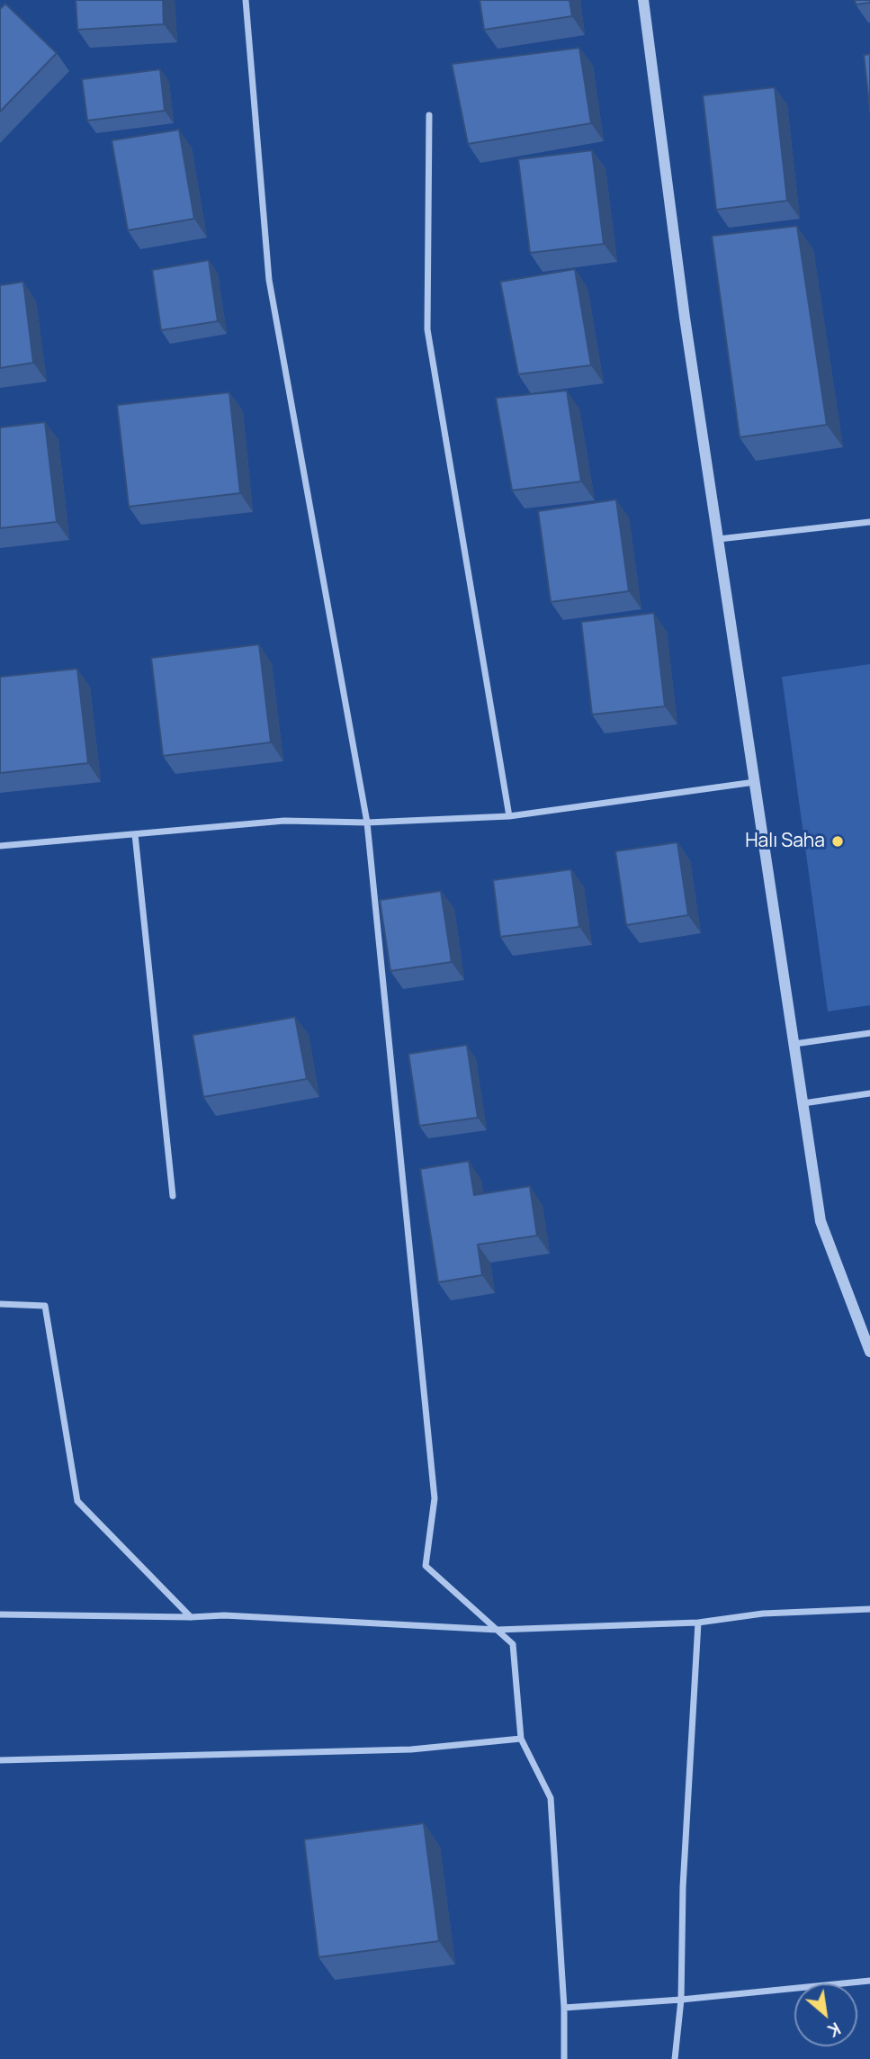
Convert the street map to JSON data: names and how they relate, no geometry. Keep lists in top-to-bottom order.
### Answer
{
  "places": ["Halı Saha"],
  "north": "bottom right"
}
